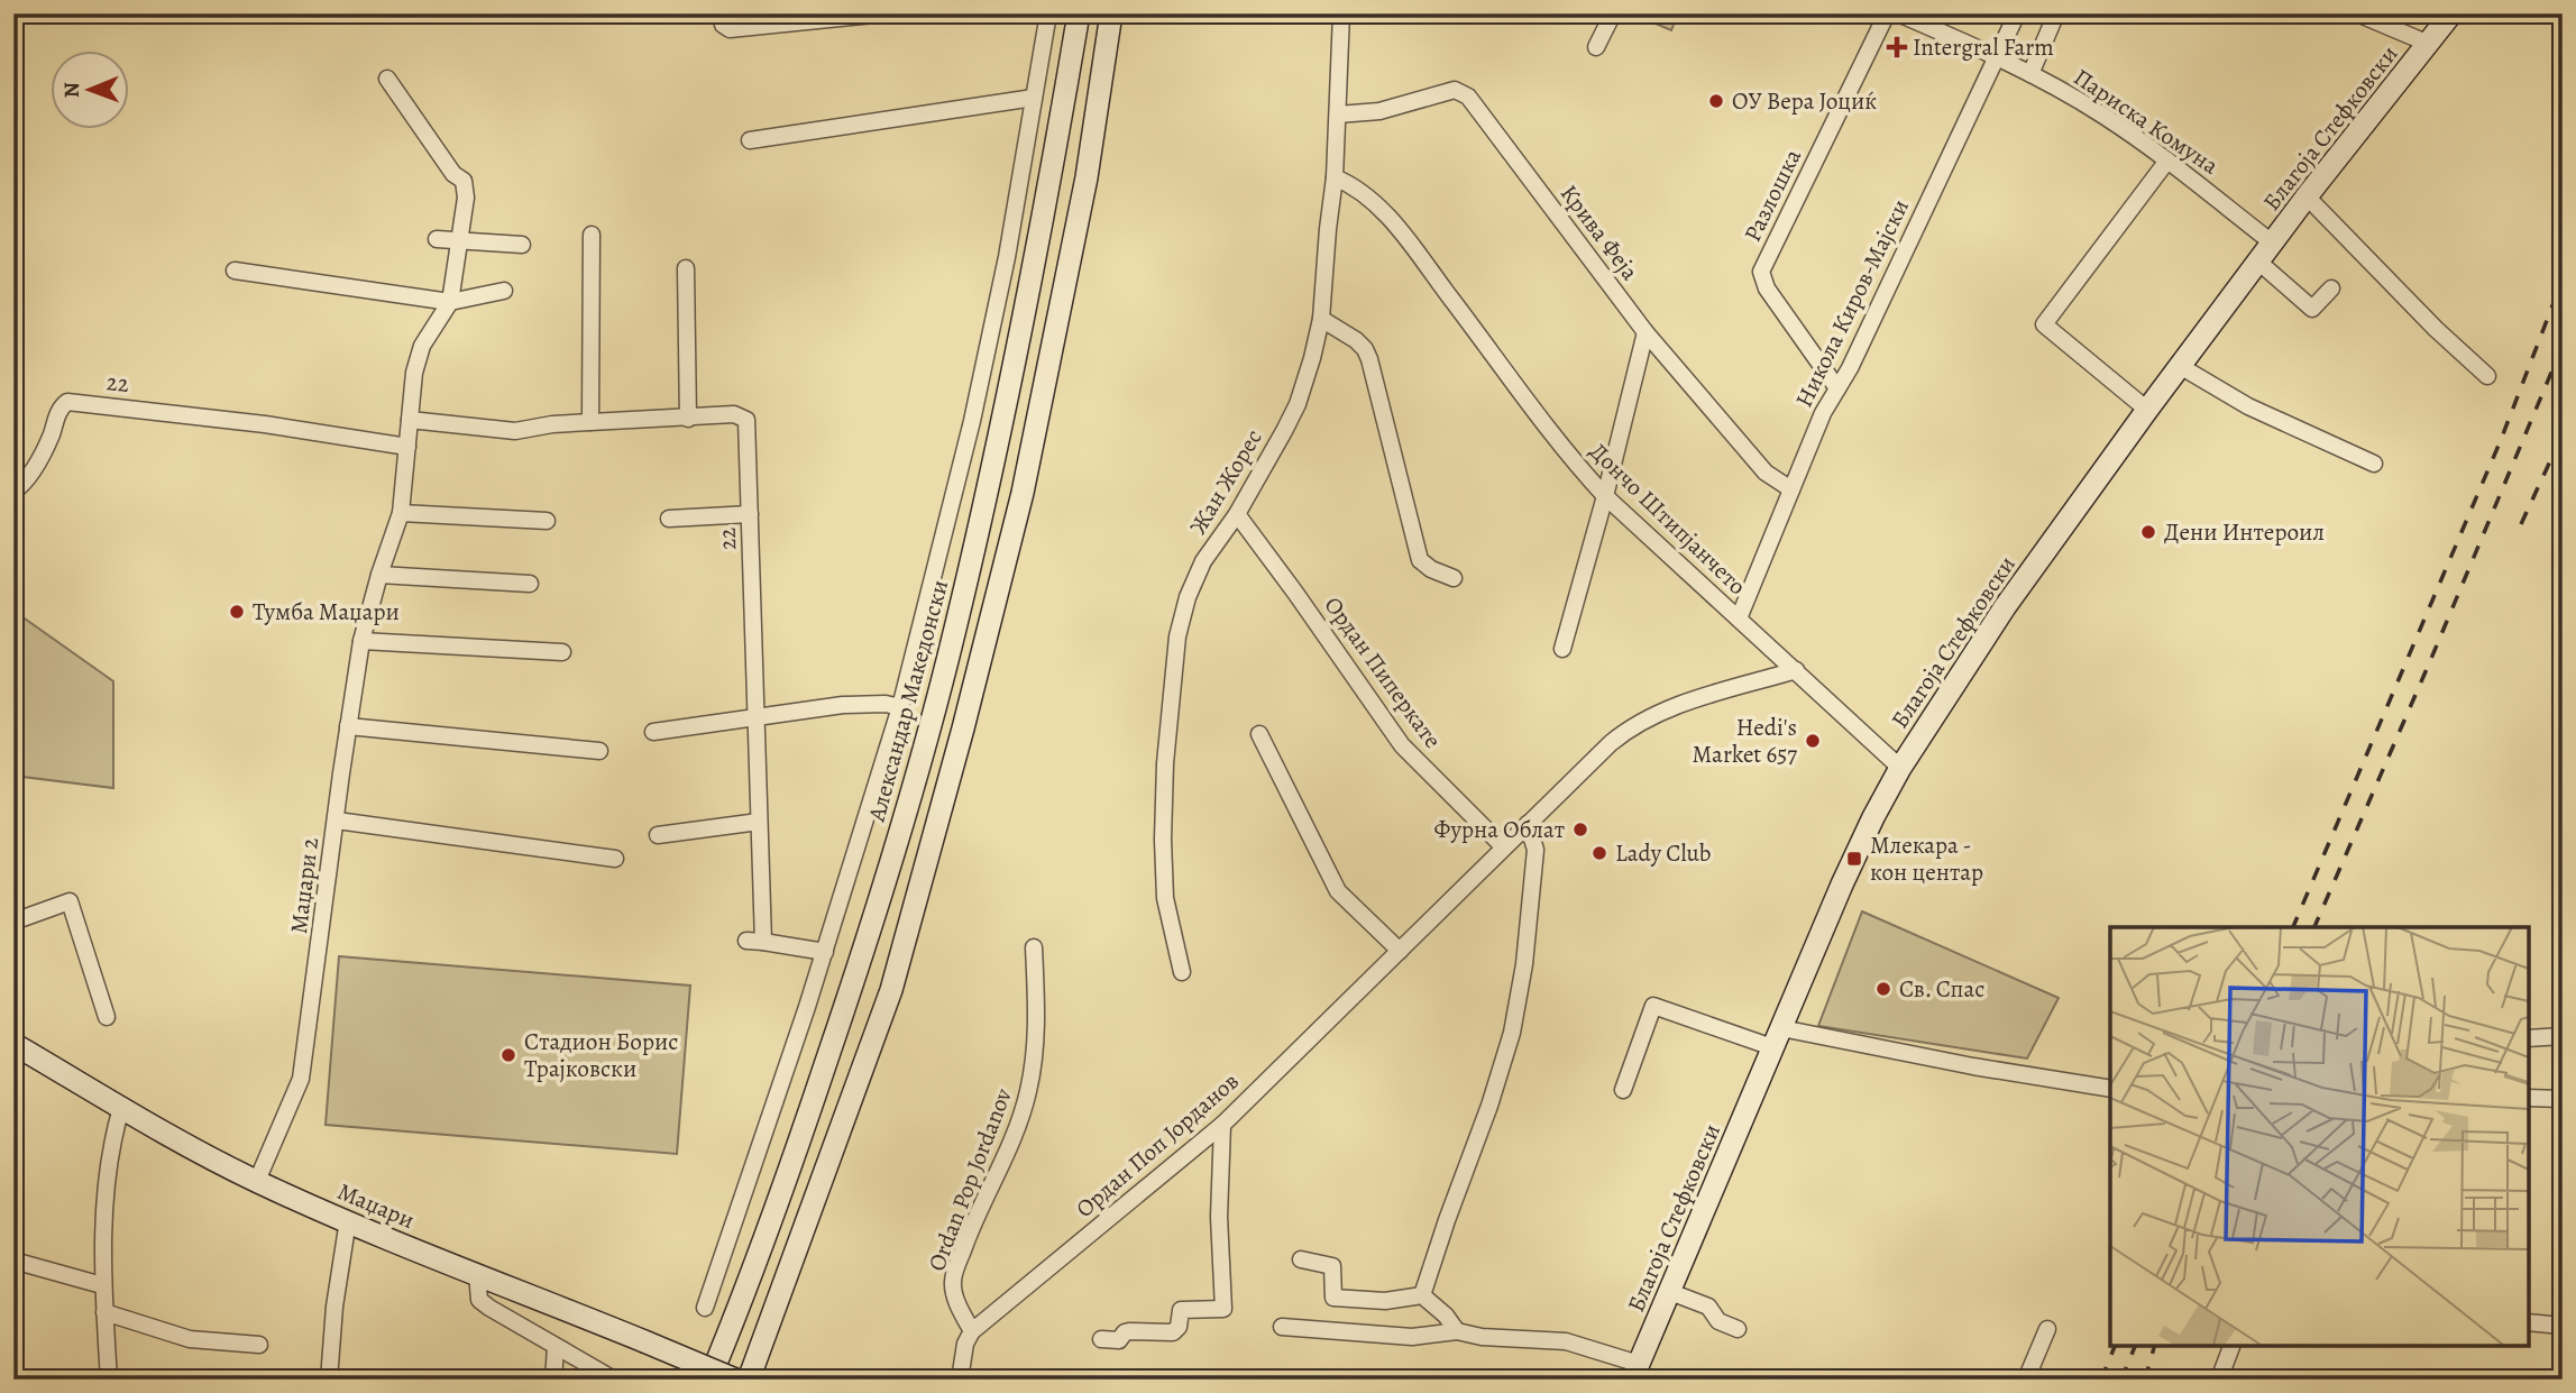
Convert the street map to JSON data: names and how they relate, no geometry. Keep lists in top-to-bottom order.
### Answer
{
  "streets": {
    "street": [
      "Париска Комуна",
      "Благоја Стефковски",
      "Разлошка",
      "Крива Феја",
      "Никола Киров-Мајски",
      "22",
      "Жан Жорес",
      "Дончо Штипјанчето",
      "Ордан Пиперкате",
      "Александар Македонски",
      "Маџари 2",
      "Ордан Поп Јорданов",
      "Ordan Pop Jordanov",
      "Маџари"
    ]
  },
  "crossings": [
    ["Париска Комуна", "Благоја Стефковски"],
    ["Париска Комуна", "Никола Киров-Мајски"],
    ["Благоја Стефковски", "Дончо Штипјанчето"],
    ["Разлошка", "Никола Киров-Мајски"],
    ["Крива Феја", "Никола Киров-Мајски"],
    ["Крива Феја", "Жан Жорес"],
    ["Никола Киров-Мајски", "Дончо Штипјанчето"],
    ["Жан Жорес", "Дончо Штипјанчето"],
    ["Жан Жорес", "Ордан Пиперкате"],
    ["Дончо Штипјанчето", "Ордан Поп Јорданов"],
    ["Ордан Пиперкате", "Ордан Поп Јорданов"],
    ["Маџари 2", "Маџари"],
    ["Ордан Поп Јорданов", "Ordan Pop Jordanov"]
  ],
  "places": {
    "health": ["Intergral Farm"],
    "other": [
      "ОУ Вера Јоциќ",
      "Дени Интероил",
      "Тумба Маџари",
      "Hedi's Market 657",
      "Фурна Облат",
      "Lady Club",
      "Св. Спас",
      "Стадион Борис Трајковски"
    ],
    "transit": ["Млекара - кон центар"]
  },
  "north": "left"
}
